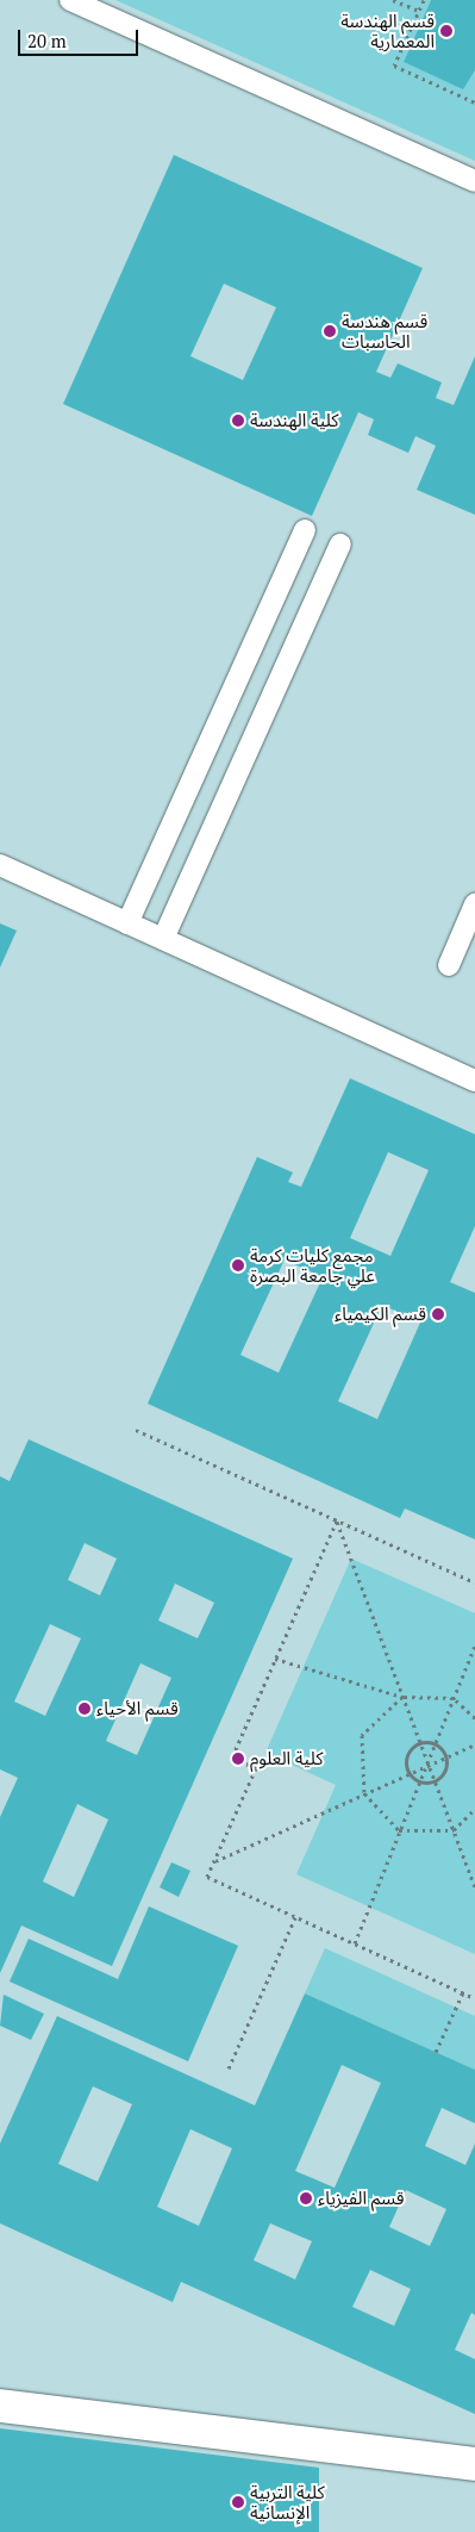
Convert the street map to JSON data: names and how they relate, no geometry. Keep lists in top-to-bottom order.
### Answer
{
  "places": [
    "قسم الهندسة المعمارية",
    "قسم هندسة الحاسبات",
    "كلية الهندسة",
    "مجمع كليات كرمة علي جامعة البصرة",
    "قسم الكيمياء",
    "قسم الأحياء",
    "كلية العلوم",
    "قسم الفيزياء",
    "كلية التربية الإنسانية"
  ],
  "scale_bar": "20 m"
}
